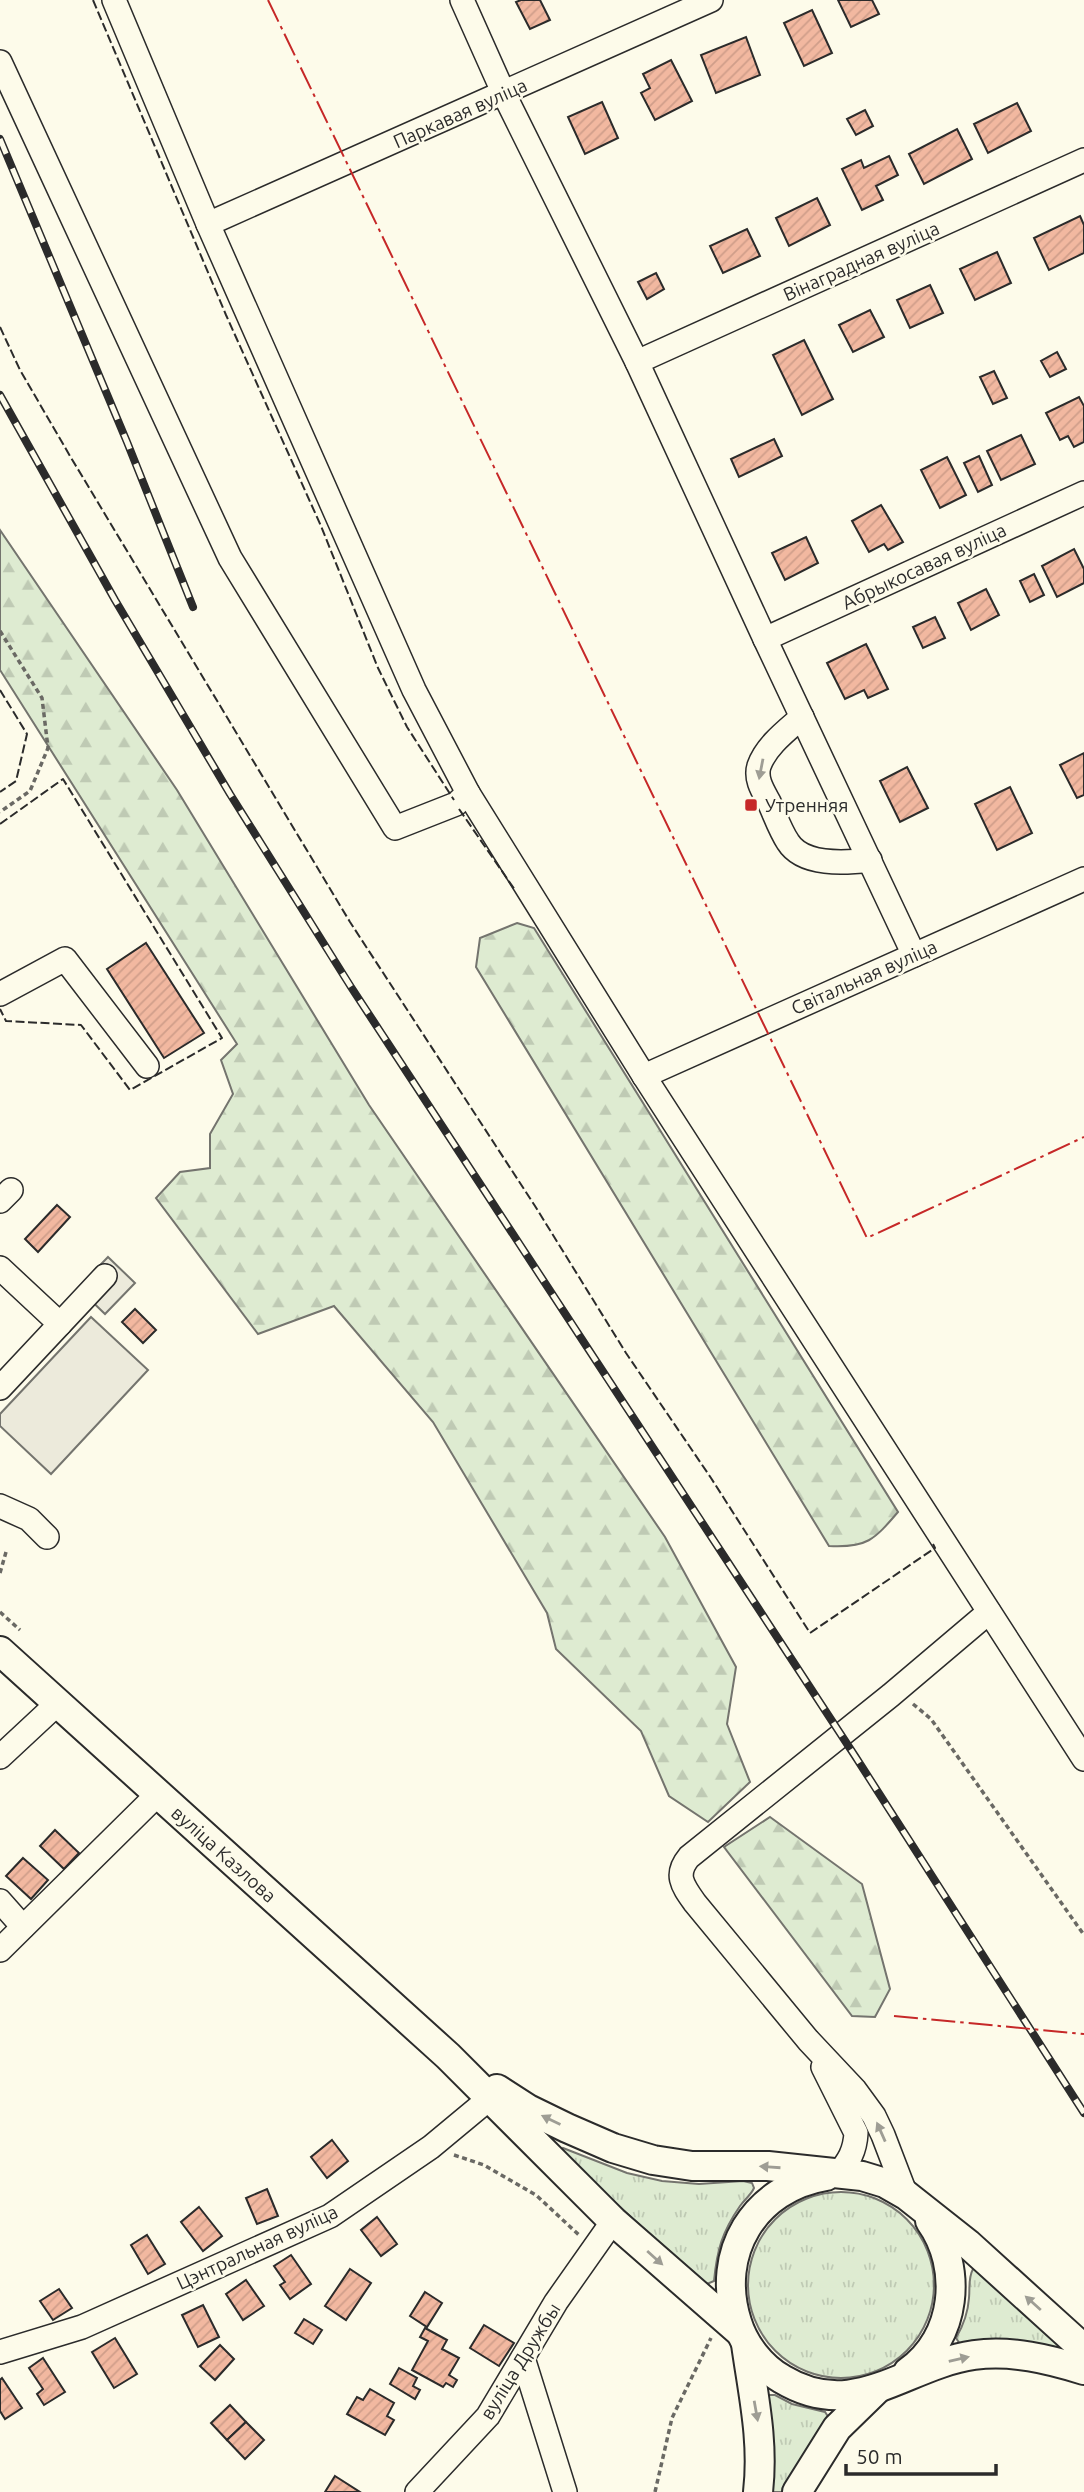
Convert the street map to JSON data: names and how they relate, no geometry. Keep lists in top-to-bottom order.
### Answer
{
  "streets": {
    "main road": ["вуліца Казлова"],
    "street": [
      "Паркавая вуліца",
      "Вінаградная вуліца",
      "Абрыкосавая вуліца",
      "Світальная вуліца",
      "Цэнтральная вуліца",
      "вуліца Дружбы"
    ]
  },
  "places": {
    "transit": ["Утренняя"]
  },
  "scale_bar": "50 m"
}
